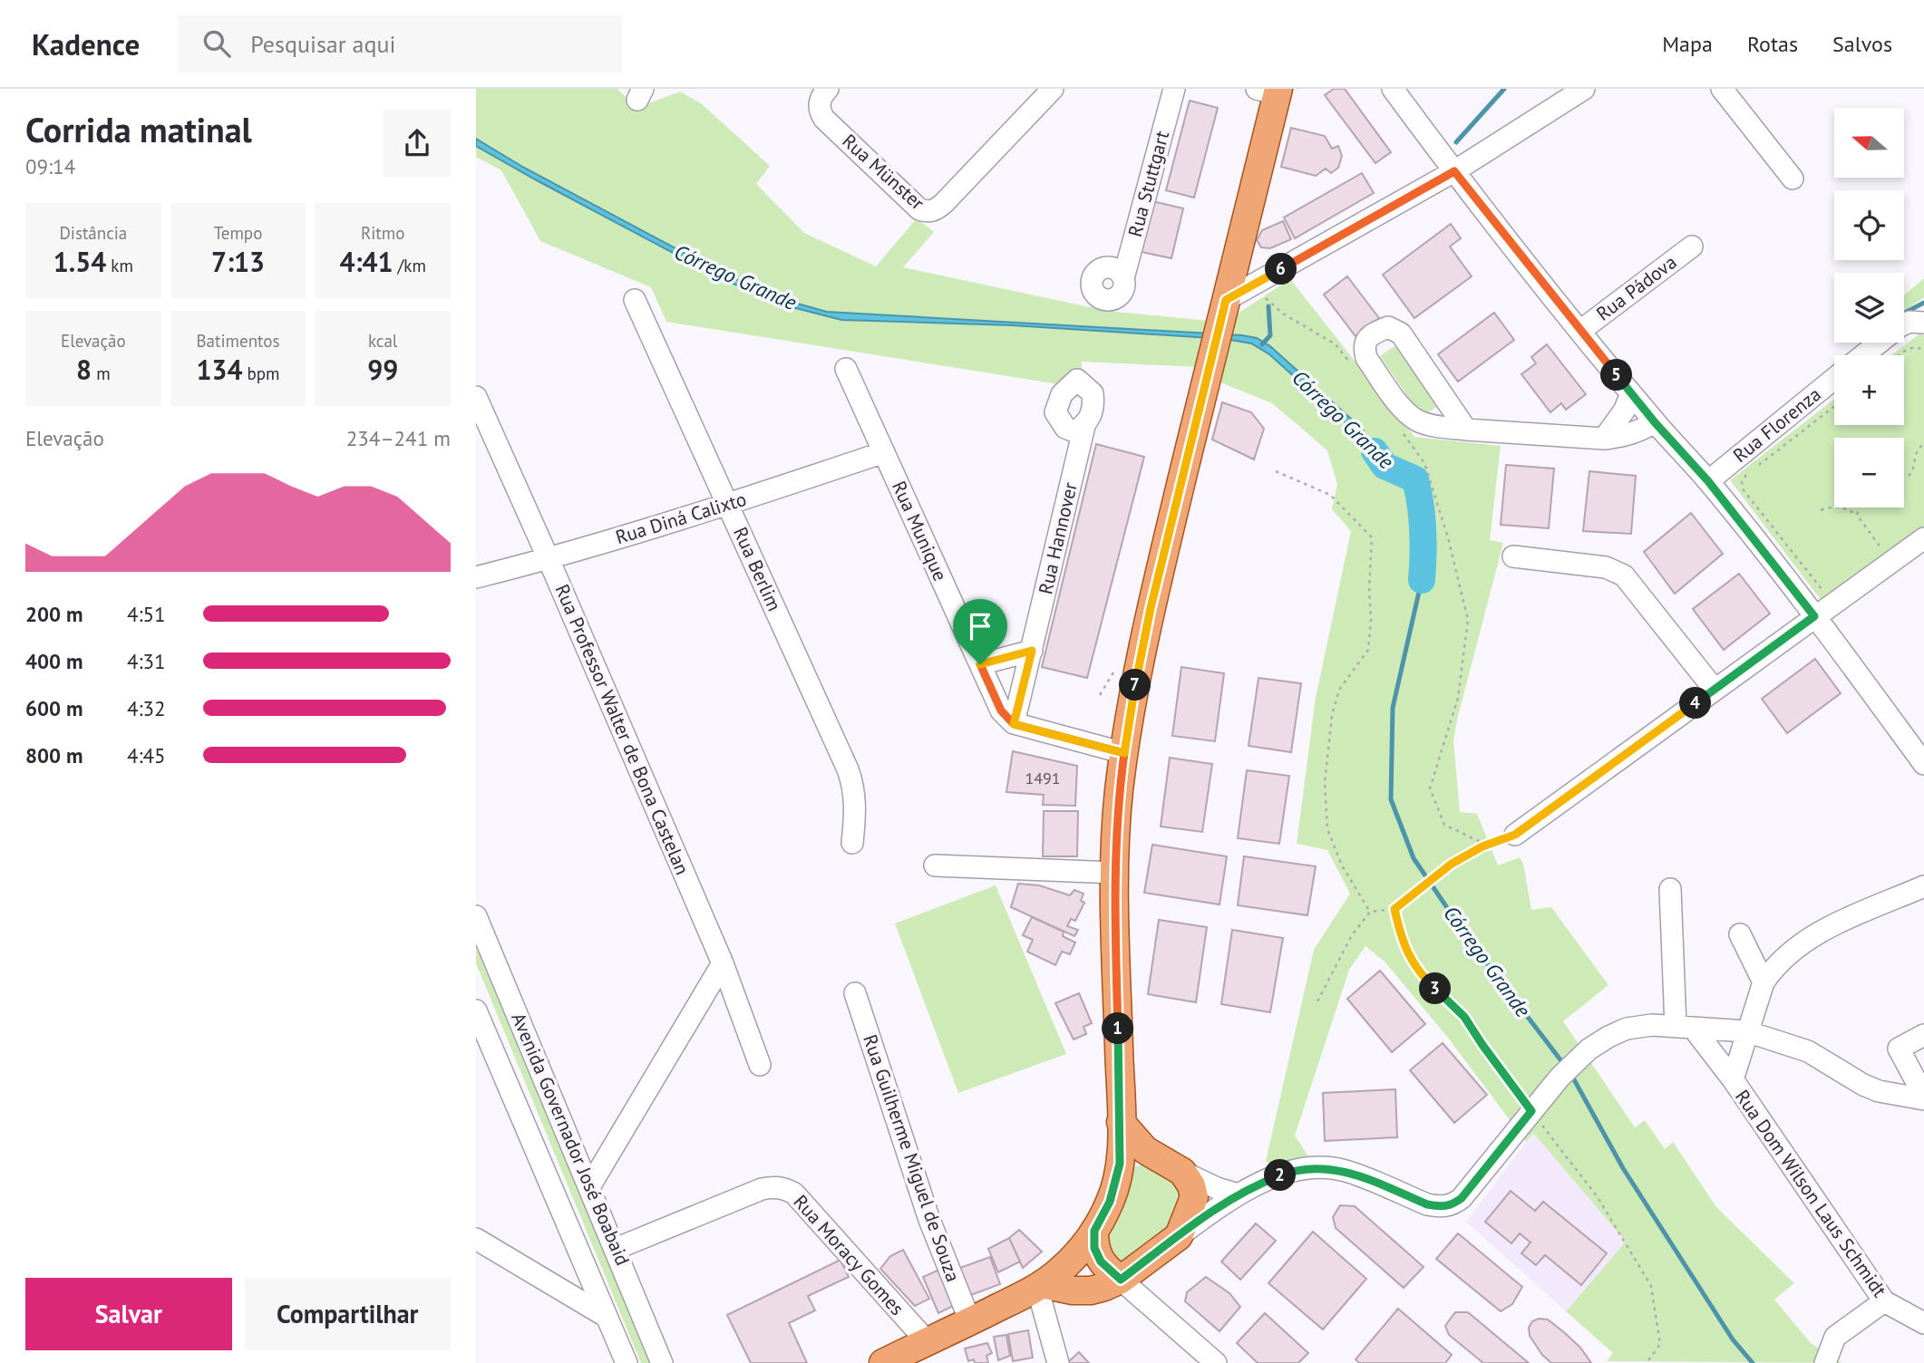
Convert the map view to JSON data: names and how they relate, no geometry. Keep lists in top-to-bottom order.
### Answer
{
  "streets": {
    "street": [
      "Rua Münster",
      "Rua Stuttgart",
      "Rua Pádova",
      "Rua Florenza",
      "Rua Diná Calixto",
      "Rua Munique",
      "Rua Hannover",
      "Rua Berlim",
      "Rua Professor Walter de Bona Castelan",
      "Avenida Governador José Boabaid",
      "Rua Guilherme Miguel de Souza",
      "Rua Dom Wilson Laus Schmidt",
      "Rua Moracy Gomes"
    ]
  },
  "crossings": [
    ["Rua Diná Calixto", "Rua Munique"],
    ["Rua Diná Calixto", "Rua Berlim"],
    ["Rua Diná Calixto", "Rua Professor Walter de Bona Castelan"],
    ["Rua Munique", "Rua Hannover"],
    ["Avenida Governador José Boabaid", "Rua Moracy Gomes"]
  ],
  "water": ["Córrego Grande"],
  "house_numbers": ["1491"],
  "north": "left",
  "page": {
    "header": "Kadence",
    "search": "Pesquisar aqui",
    "nav": ["Mapa", "Rotas", "Salvos"],
    "heading": ["Corrida matinal", "09:14"],
    "map_buttons": ["+", "−"],
    "stats": [
      ["Distância", "1.54 km"],
      ["Tempo", "7:13"],
      ["Ritmo", "4:41 /km"],
      ["Elevação", "8 m"],
      ["Batimentos", "134 bpm"],
      ["kcal", "99"]
    ],
    "pins": [
      "6",
      "5",
      "7",
      "4",
      "3",
      "1",
      "2"
    ],
    "chart": ["Elevação", "234–241 m"],
    "list": [
      {
        "name": "200 m",
        "note": "4:51"
      },
      {
        "name": "400 m",
        "note": "4:31"
      },
      {
        "name": "600 m",
        "note": "4:32"
      },
      {
        "name": "800 m",
        "note": "4:45"
      }
    ],
    "buttons": ["Salvar", "Compartilhar"]
  }
}
